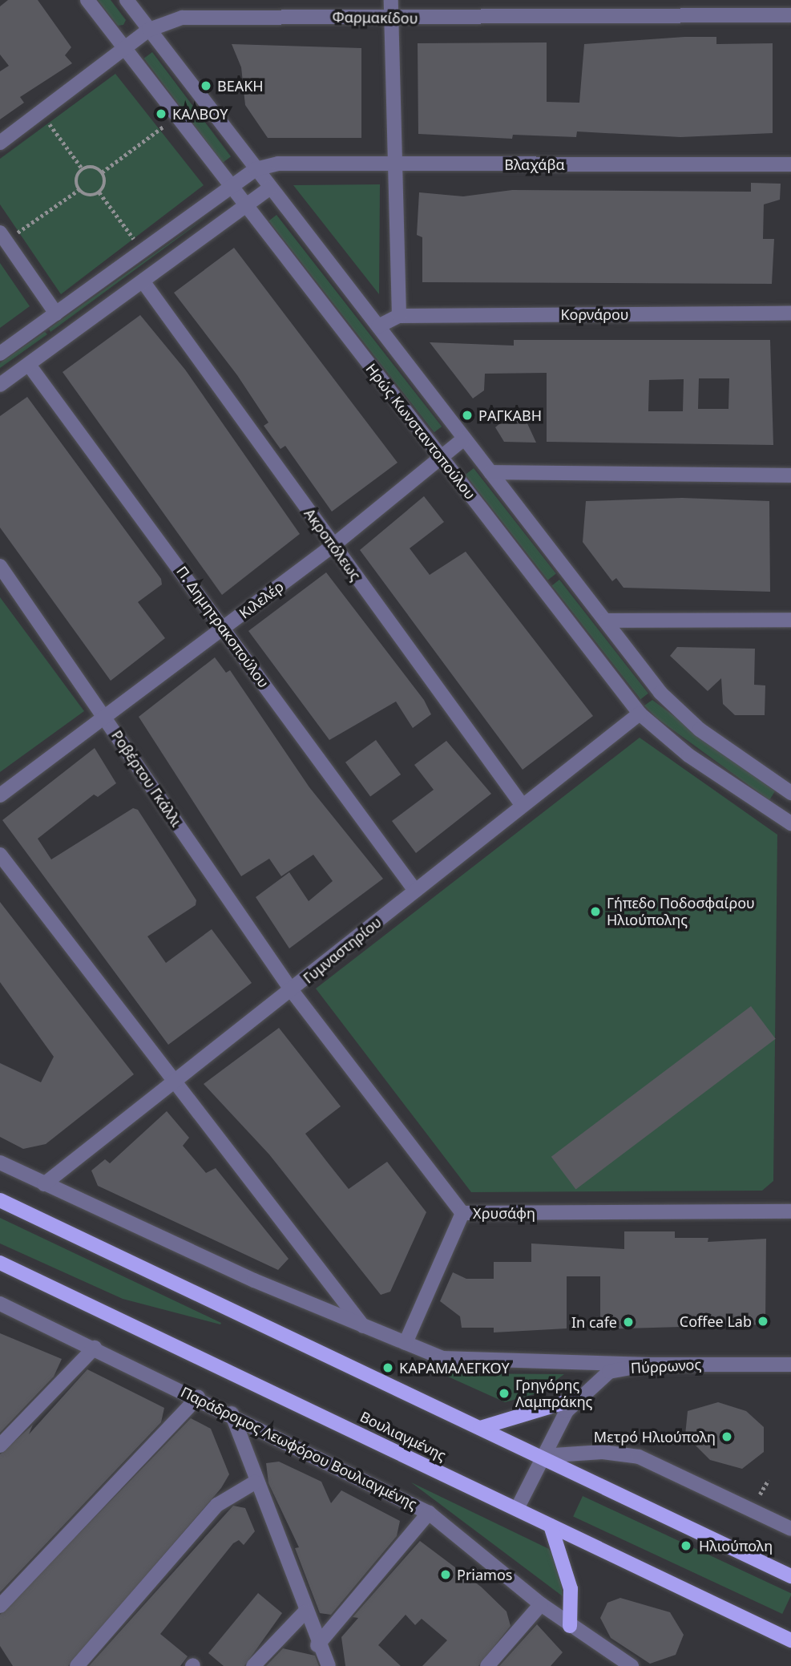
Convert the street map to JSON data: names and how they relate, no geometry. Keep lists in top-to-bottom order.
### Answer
{
  "streets": {
    "main road": ["Βουλιαγμένης"],
    "street": [
      "Φαρμακίδου",
      "Βλαχάβα",
      "Κορνάρου",
      "Ηρώς Κωνσταντοπούλου",
      "Ακροπόλεως",
      "Κιλελέρ",
      "Π. Δημητρακοπούλου",
      "Ροβέρτου Γκάλλι",
      "Γυμναστηρίου",
      "Χρυσάφη",
      "Πύρρωνος",
      "Παράδρομος Λεωφόρου Βουλιαγμένης"
    ]
  },
  "crossings": [
    ["Φαρμακίδου", "Ηρώς Κωνσταντοπούλου"],
    ["Βλαχάβα", "Ηρώς Κωνσταντοπούλου"],
    ["Ηρώς Κωνσταντοπούλου", "Κιλελέρ"],
    ["Ηρώς Κωνσταντοπούλου", "Γυμναστηρίου"],
    ["Ακροπόλεως", "Κιλελέρ"],
    ["Ακροπόλεως", "Γυμναστηρίου"],
    ["Κιλελέρ", "Π. Δημητρακοπούλου"],
    ["Κιλελέρ", "Ροβέρτου Γκάλλι"],
    ["Π. Δημητρακοπούλου", "Γυμναστηρίου"],
    ["Ροβέρτου Γκάλλι", "Γυμναστηρίου"],
    ["Ροβέρτου Γκάλλι", "Χρυσάφη"],
    ["Γυμναστηρίου", "Χρυσάφη"],
    ["Πύρρωνος", "Βουλιαγμένης"]
  ],
  "places": [
    "ΒΕΑΚΗ",
    "ΚΑΛΒΟΥ",
    "ΡΑΓΚΑΒΗ",
    "Γήπεδο Ποδοσφαίρου Ηλιούπολης",
    "Coffee Lab",
    "In cafe",
    "ΚΑΡΑΜΑΛΕΓΚΟΥ",
    "Γρηγόρης Λαμπράκης",
    "Μετρό Ηλιούπολη",
    "Ηλιούπολη",
    "Priamos"
  ]
}
